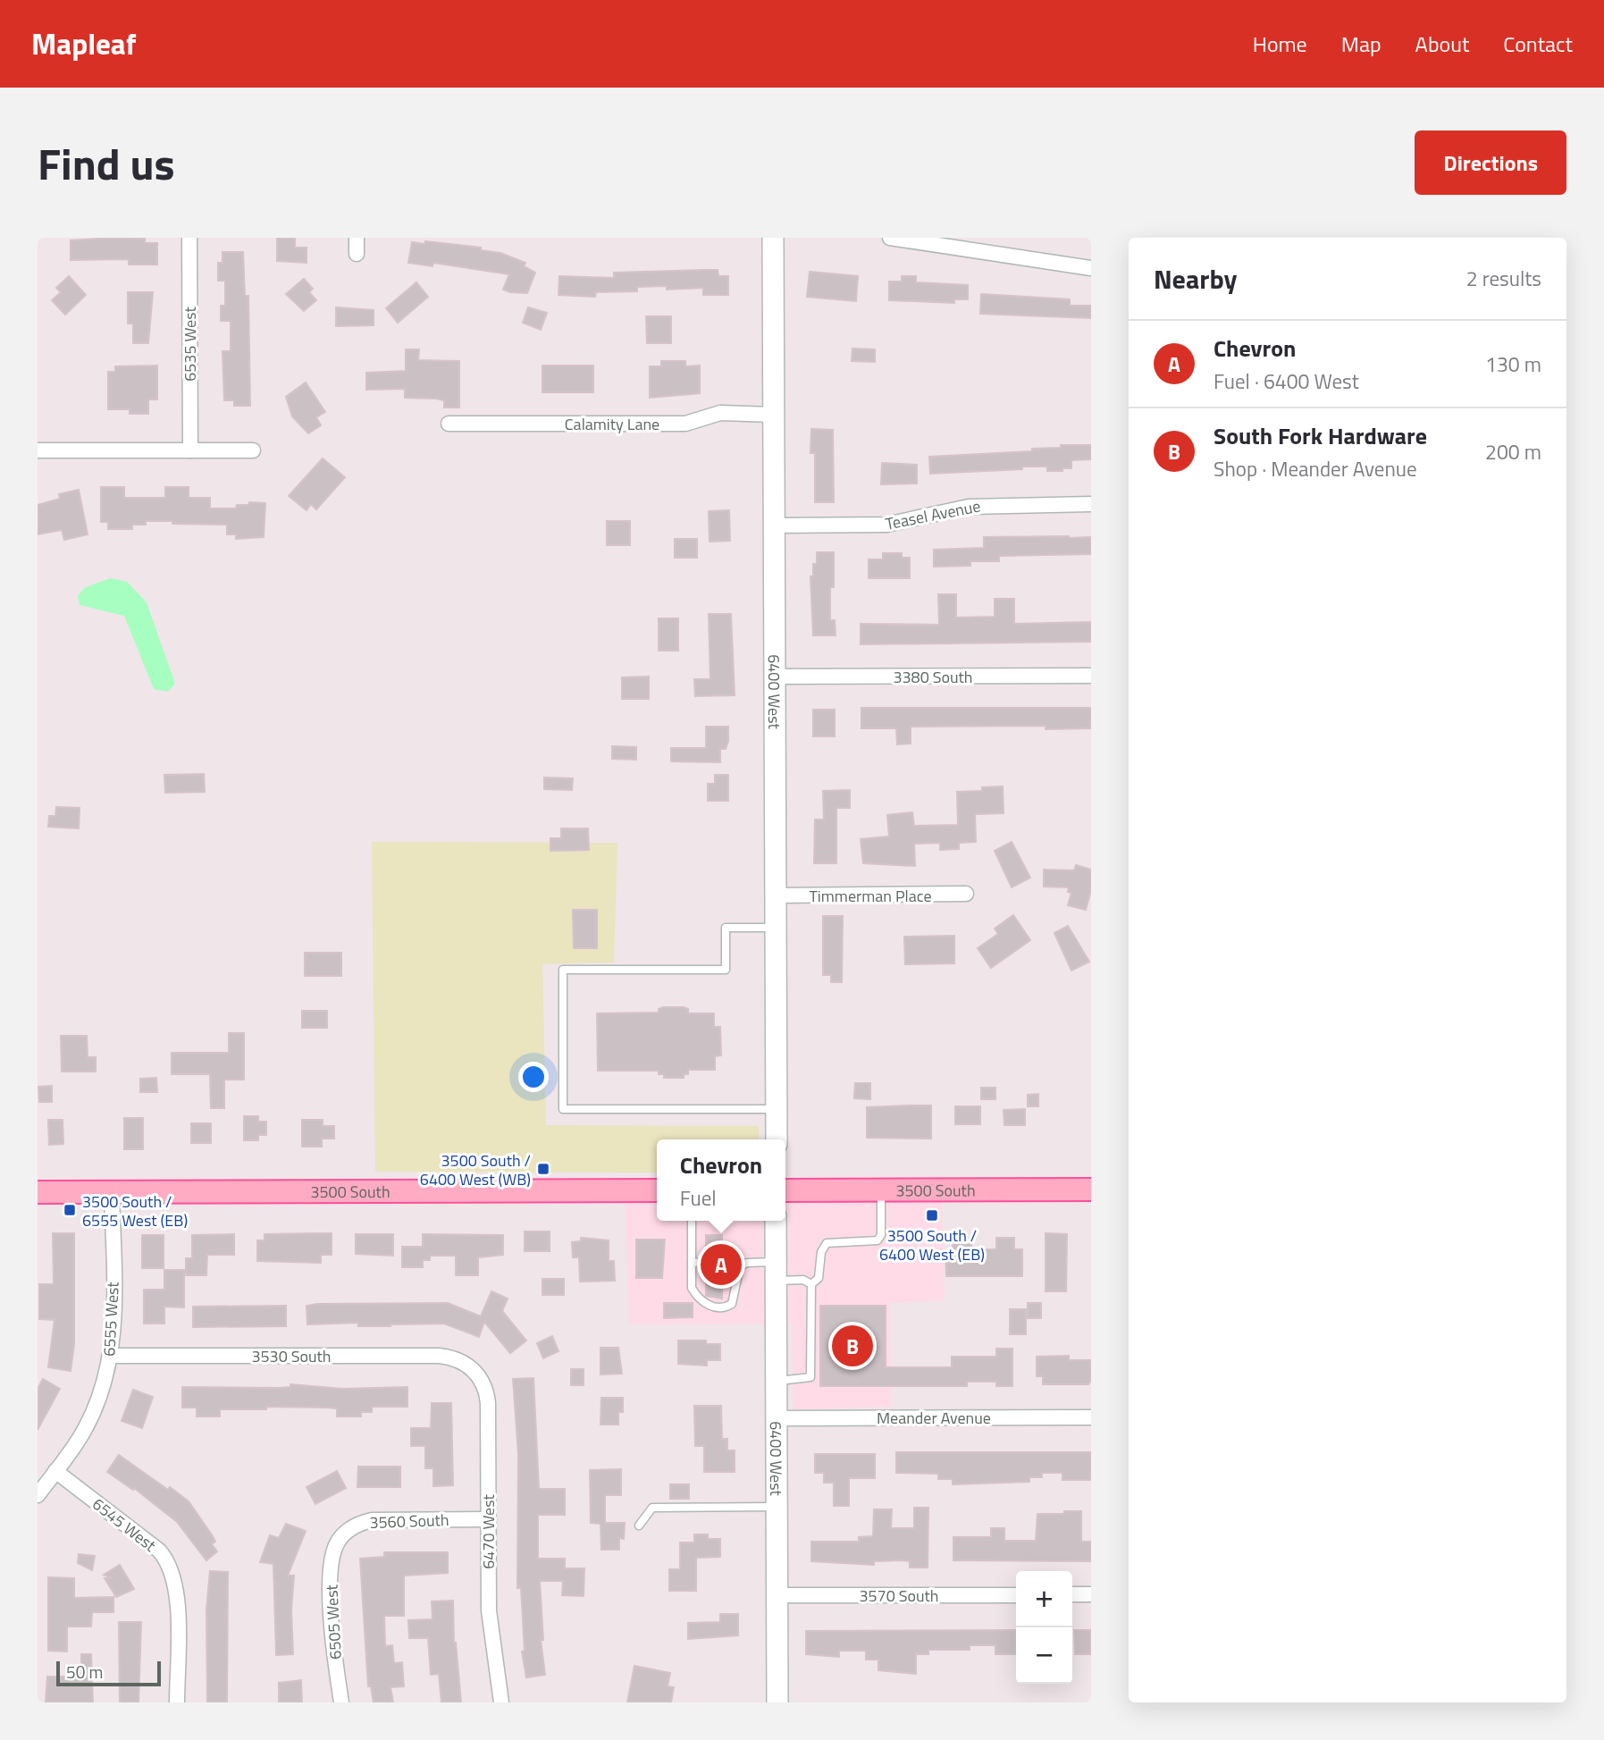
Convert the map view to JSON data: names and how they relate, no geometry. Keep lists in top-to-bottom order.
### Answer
{
  "streets": {
    "main road": ["3500 South"],
    "street": [
      "6535 West",
      "Calamity Lane",
      "Teasel Avenue",
      "3380 South",
      "6400 West",
      "Timmerman Place",
      "6555 West",
      "3530 South",
      "Meander Avenue",
      "3560 South",
      "6545 West",
      "6470 West",
      "3570 South",
      "6505 West"
    ]
  },
  "crossings": [
    ["Calamity Lane", "6400 West"],
    ["Teasel Avenue", "6400 West"],
    ["3380 South", "6400 West"],
    ["6400 West", "Timmerman Place"],
    ["6400 West", "Meander Avenue"],
    ["6400 West", "3570 South"],
    ["3500 South", "6555 West"],
    ["6555 West", "3530 South"],
    ["6555 West", "6545 West"],
    ["3530 South", "6470 West"],
    ["3560 South", "6470 West"],
    ["3560 South", "6505 West"]
  ],
  "places": {
    "transit": ["3500 South / 6400 West (WB)", "3500 South / 6555 West (EB)", "3500 South / 6400 West (EB)"]
  },
  "scale_bar": "50 m",
  "page": {
    "header": "Mapleaf",
    "nav": [
      "Home",
      "Map",
      "About",
      "Contact"
    ],
    "title": "Find us",
    "buttons": "Directions",
    "heading": ["Nearby", "2 results"],
    "list": [
      {
        "mark": "A",
        "name": "Chevron",
        "note": "Fuel · 6400 West",
        "value": "130 m"
      },
      {
        "mark": "B",
        "name": "South Fork Hardware",
        "note": "Shop · Meander Avenue",
        "value": "200 m"
      }
    ],
    "popup": ["Chevron", "Fuel"],
    "pins": ["A", "B"],
    "map_buttons": ["+", "−"],
    "scale": "50 m"
  }
}
